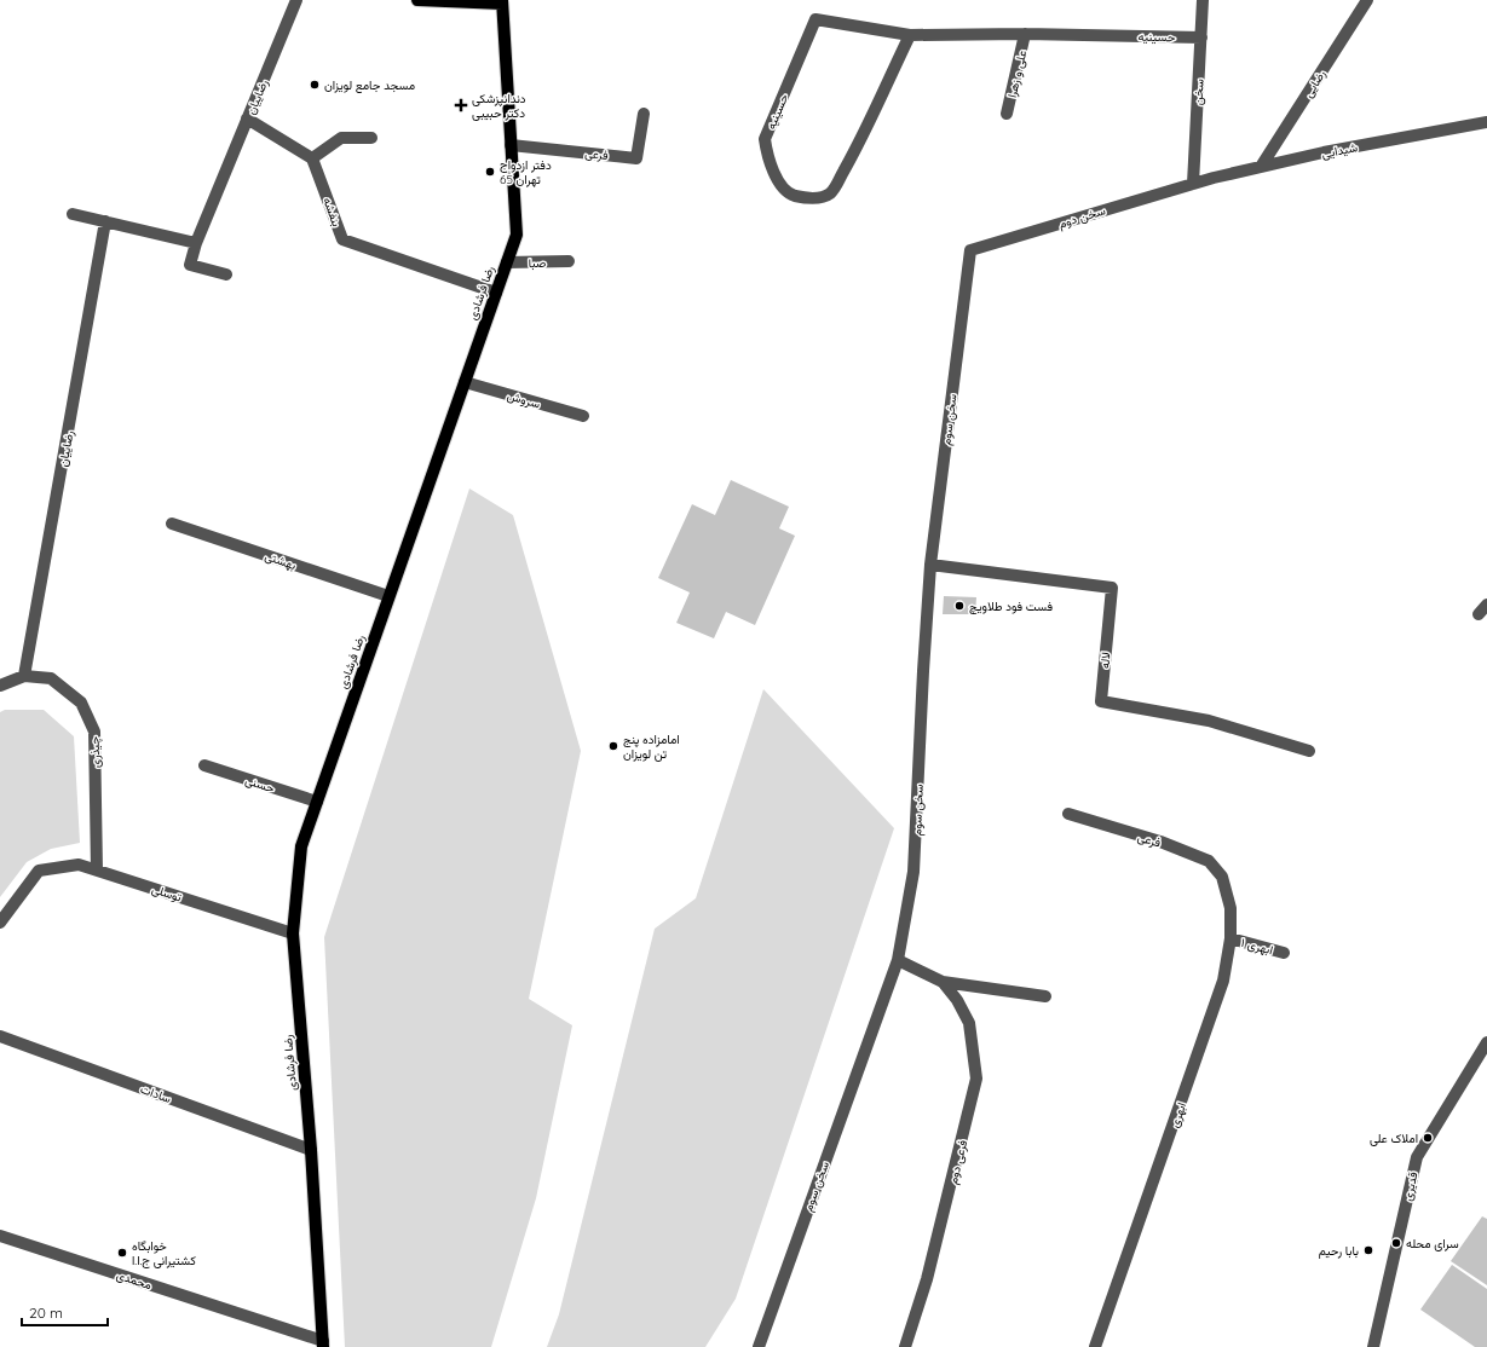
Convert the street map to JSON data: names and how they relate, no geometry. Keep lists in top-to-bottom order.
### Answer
{
  "streets": {
    "main road": ["رضا فرشادی"],
    "street": [
      "حسینیه",
      "علی و زهرا",
      "رضایی",
      "سخن",
      "رضاییان",
      "شیدایی",
      "فرعی",
      "بنفشه",
      "سخن دوم",
      "صبا",
      "سروش",
      "سخن سوم",
      "بهشتی",
      "لاله",
      "چیذری",
      "حسنی",
      "توسلی",
      "ابهری ۱",
      "سادات",
      "ابهری",
      "فرعی دوم",
      "قدیری",
      "محمدی"
    ]
  },
  "crossings": [
    ["حسینیه", "علی و زهرا"],
    ["حسینیه", "سخن"],
    ["رضایی", "شیدایی"],
    ["سخن", "شیدایی"],
    ["سخن", "سخن دوم"],
    ["رضاییان", "چیذری"],
    ["شیدایی", "سخن دوم"],
    ["فرعی", "رضا فرشادی"],
    ["فرعی", "ابهری"],
    ["بنفشه", "رضا فرشادی"],
    ["سخن دوم", "سخن سوم"],
    ["صبا", "رضا فرشادی"],
    ["رضا فرشادی", "سروش"],
    ["رضا فرشادی", "بهشتی"],
    ["رضا فرشادی", "حسنی"],
    ["رضا فرشادی", "توسلی"],
    ["رضا فرشادی", "سادات"],
    ["رضا فرشادی", "محمدی"],
    ["سخن سوم", "لاله"],
    ["سخن سوم", "فرعی دوم"],
    ["چیذری", "توسلی"],
    ["ابهری ۱", "ابهری"]
  ],
  "places": {
    "other": [
      "مسجد جامع لویزان",
      "دفتر ازدواج 65 تهران",
      "فست فود طلاویچ",
      "امامزاده پنج تن لویزان",
      "املاک علی",
      "سرای محله",
      "بابا رحیم",
      "خوابگاه کشتیرانی ج.ا.ا"
    ],
    "health": ["دندانپزشکی دکتر حبیبی"]
  },
  "scale_bar": "20 m"
}
